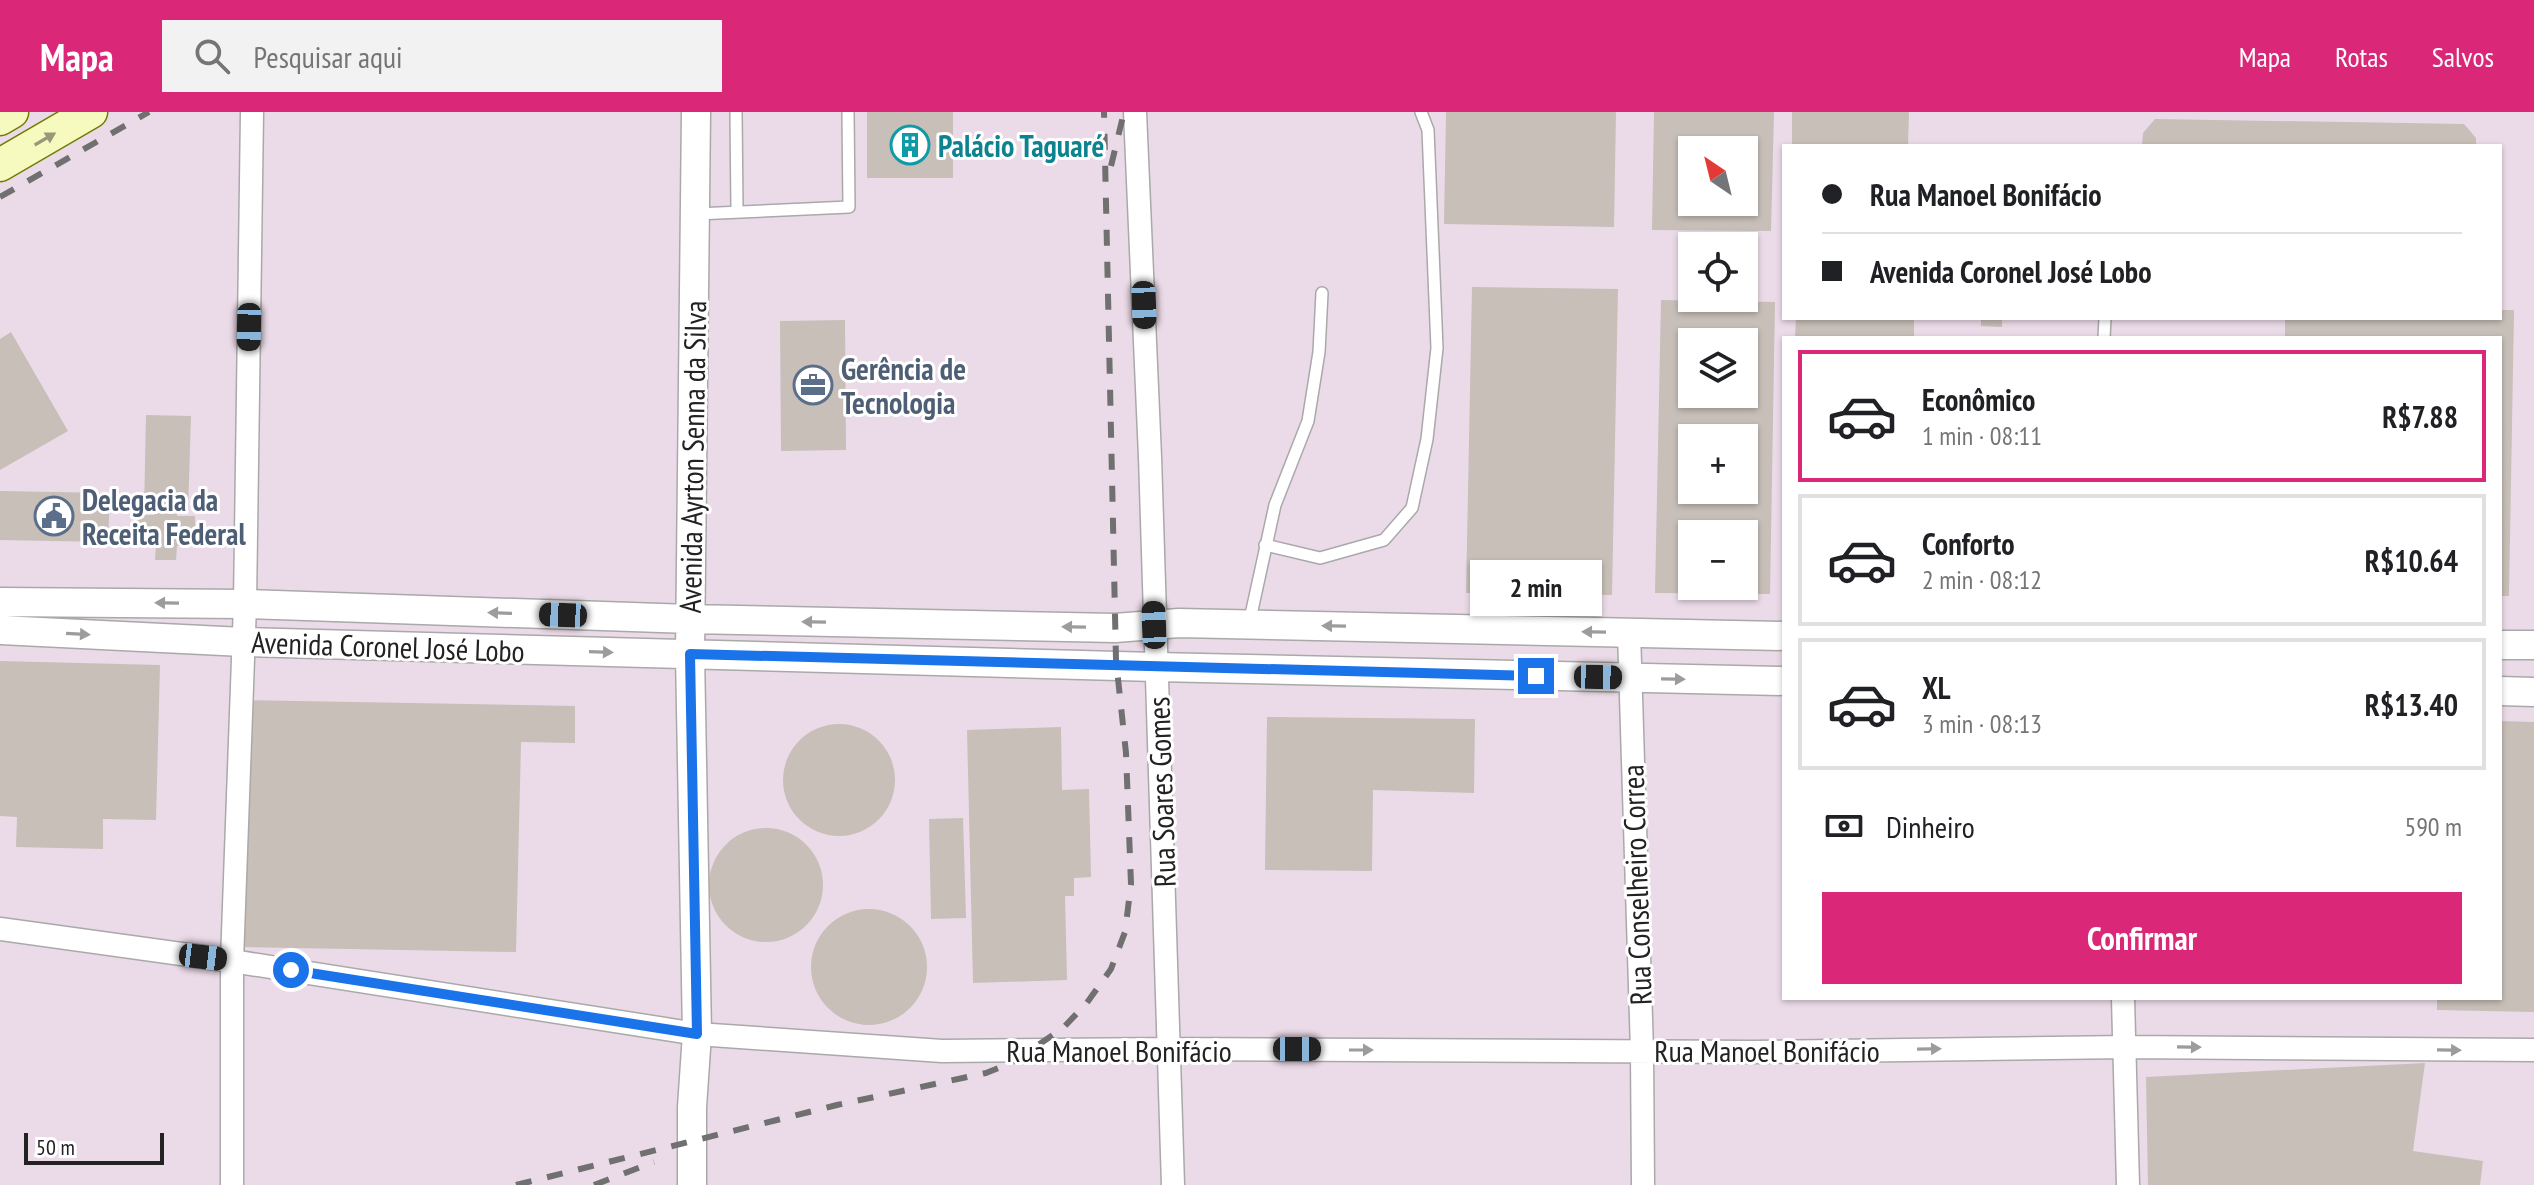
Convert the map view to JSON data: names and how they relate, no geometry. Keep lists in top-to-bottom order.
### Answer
{
  "streets": {
    "street": [
      "Avenida Ayrton Senna da Silva",
      "Avenida Coronel José Lobo",
      "Rua Soares Gomes",
      "Rua Conselheiro Correa",
      "Rua Manoel Bonifácio"
    ]
  },
  "crossings": [
    ["Avenida Ayrton Senna da Silva", "Avenida Coronel José Lobo"],
    ["Avenida Ayrton Senna da Silva", "Rua Manoel Bonifácio"],
    ["Avenida Coronel José Lobo", "Rua Soares Gomes"],
    ["Avenida Coronel José Lobo", "Rua Conselheiro Correa"],
    ["Rua Soares Gomes", "Rua Manoel Bonifácio"],
    ["Rua Conselheiro Correa", "Rua Manoel Bonifácio"]
  ],
  "one_way": ["Rua Manoel Bonifácio"],
  "places": {
    "building": ["Palácio Taguaré"],
    "office": ["Gerência de Tecnologia"],
    "public building": ["Delegacia da Receita Federal"]
  },
  "scale_bar": "50 m",
  "north": "top left",
  "page": {
    "header": "Mapa",
    "search": "Pesquisar aqui",
    "nav": ["Mapa", "Rotas", "Salvos"],
    "map_buttons": ["+", "−"],
    "banner": ["Rua Manoel Bonifácio", "Avenida Coronel José Lobo"],
    "list": [
      {
        "name": "Econômico",
        "note": "1 min · 08:11",
        "value": "R$7.88"
      },
      {
        "name": "Conforto",
        "note": "2 min · 08:12",
        "value": "R$10.64"
      },
      {
        "name": "XL",
        "note": "3 min · 08:13",
        "value": "R$13.40"
      }
    ],
    "bubble": "2 min",
    "pay": ["Dinheiro", "590 m"],
    "buttons": "Confirmar",
    "scale": "50 m"
  }
}
